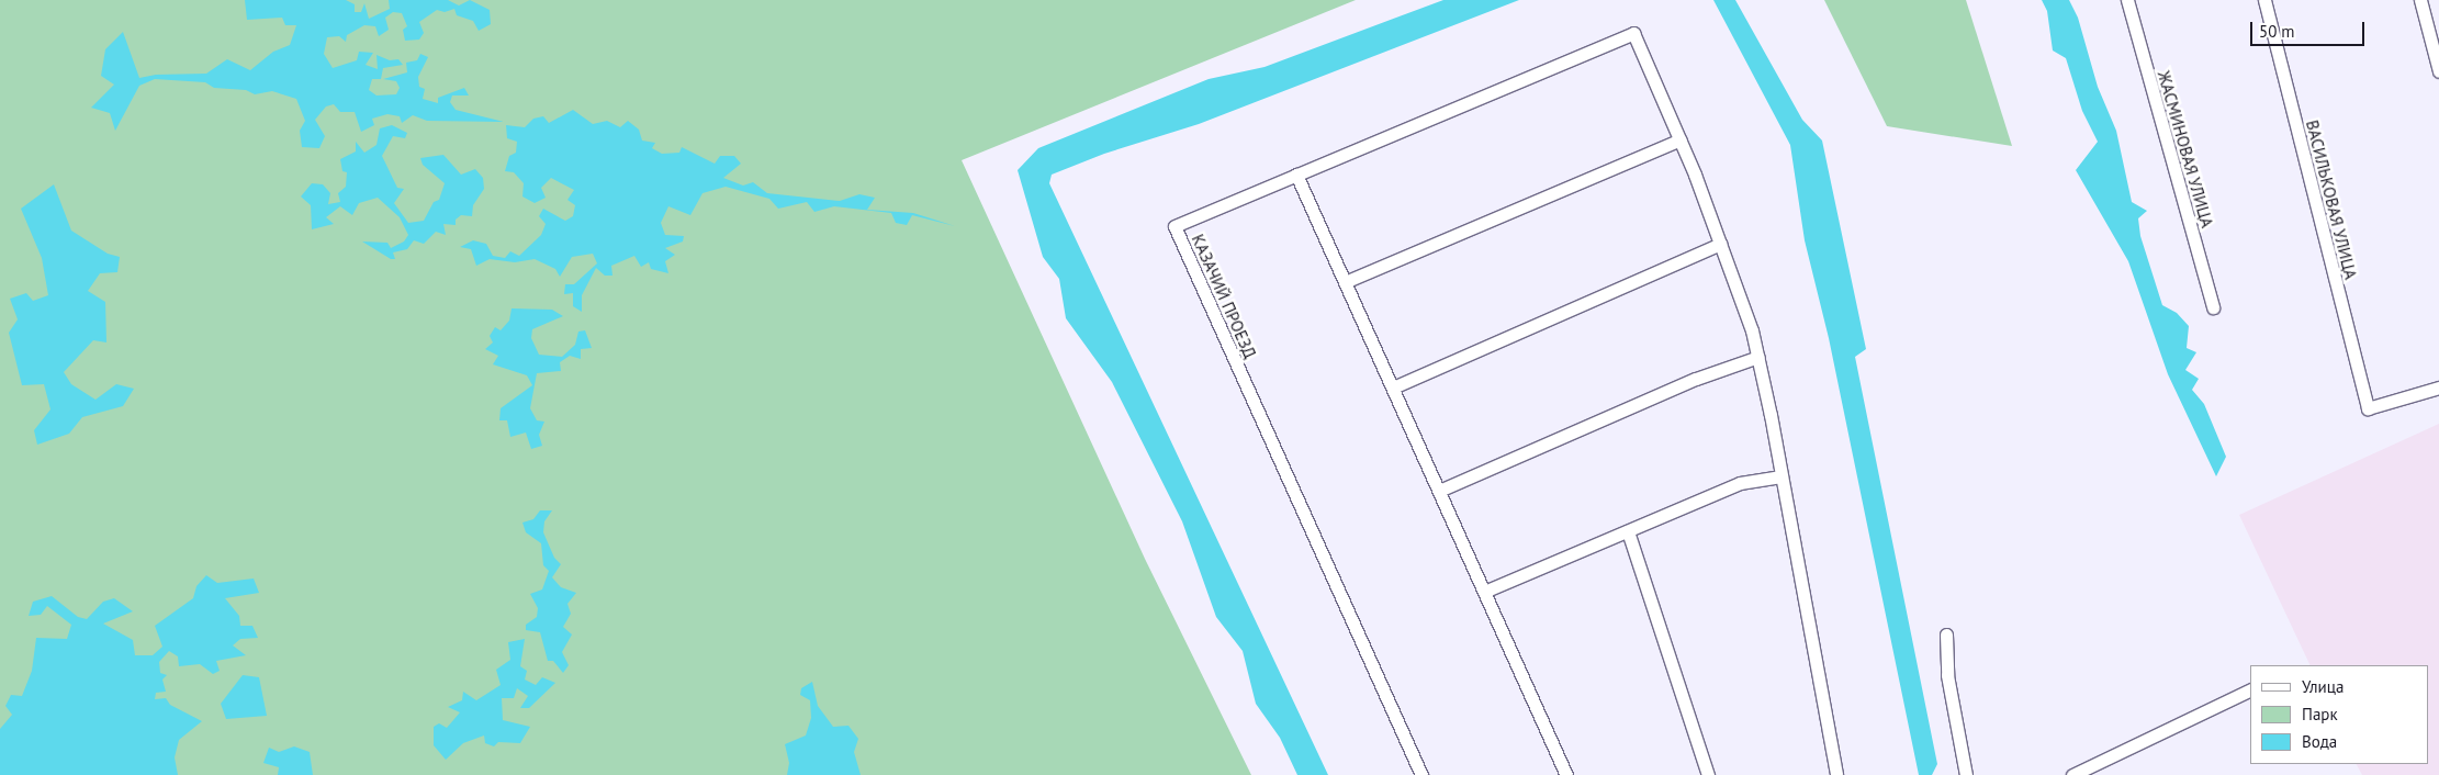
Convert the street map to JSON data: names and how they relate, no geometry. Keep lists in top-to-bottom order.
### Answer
{
  "streets": {
    "street": ["ЖАСМИНОВАЯ УЛИЦА", "ВАСИЛЬКОВАЯ УЛИЦА", "КАЗАЧИЙ ПРОЕЗД"]
  },
  "legend": ["Улица", "Парк", "Вода"],
  "scale_bar": "50 m"
}
